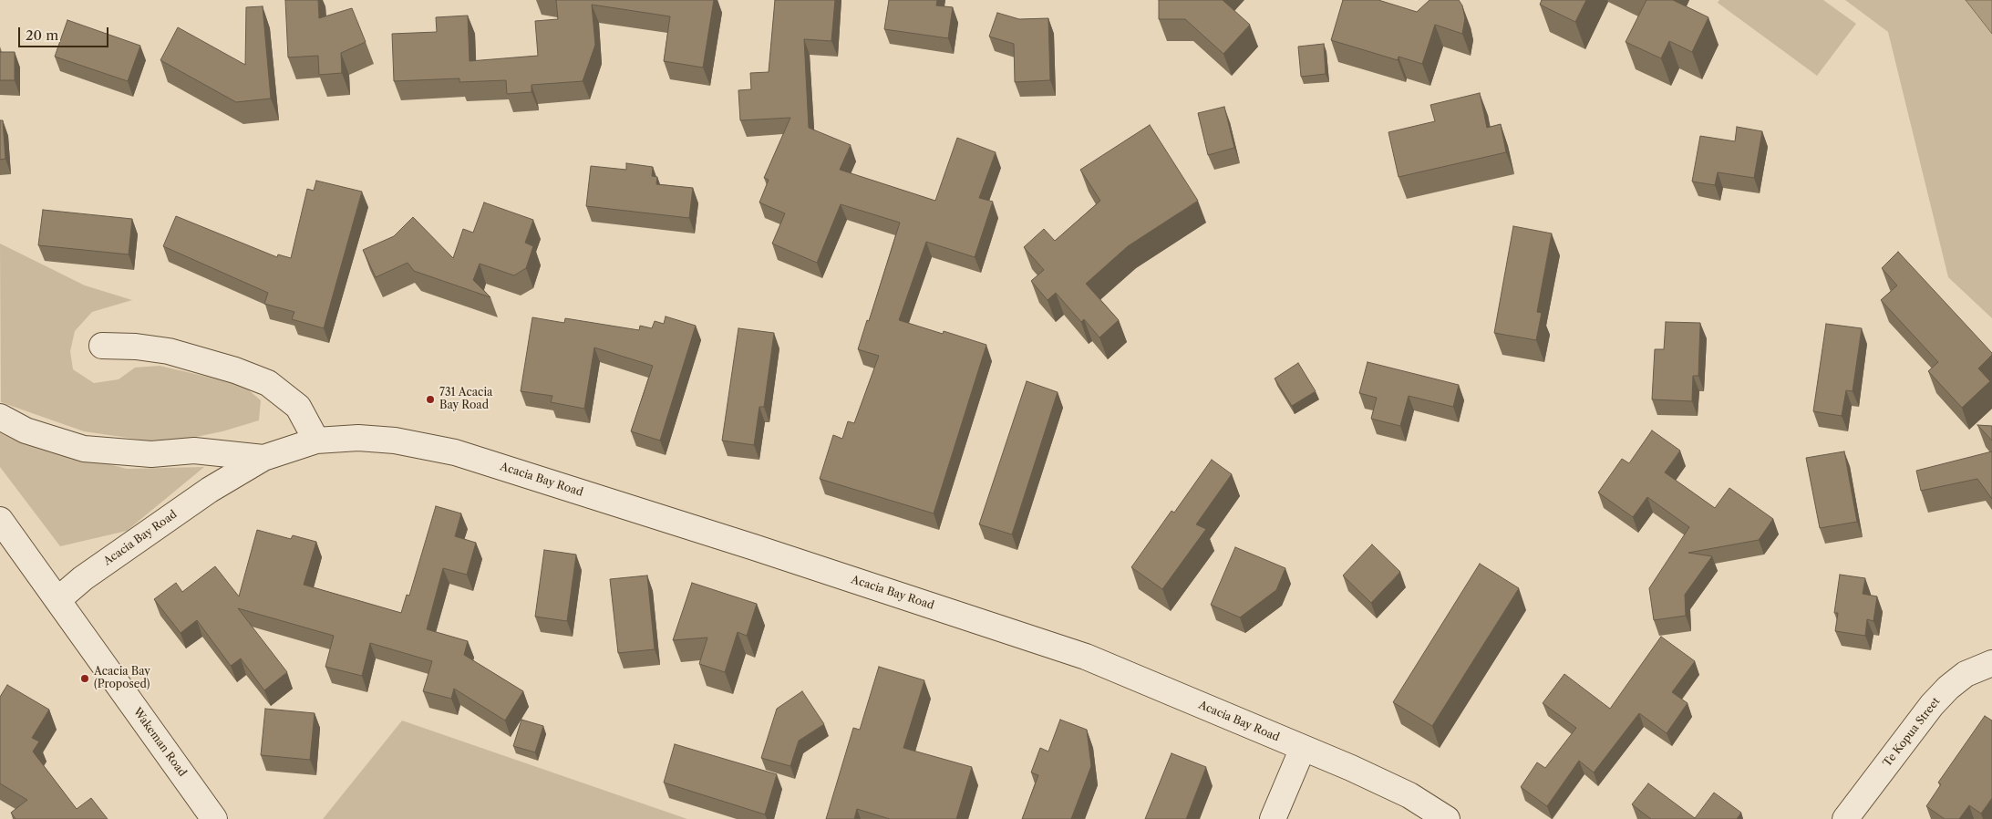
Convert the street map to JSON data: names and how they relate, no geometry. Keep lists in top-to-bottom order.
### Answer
{
  "streets": {
    "street": ["Acacia Bay Road", "Te Kopua Street", "Wakeman Road"]
  },
  "crossings": [
    ["Acacia Bay Road", "Wakeman Road"]
  ],
  "places": ["731 Acacia Bay Road", "Acacia Bay (Proposed)"],
  "scale_bar": "20 m"
}
